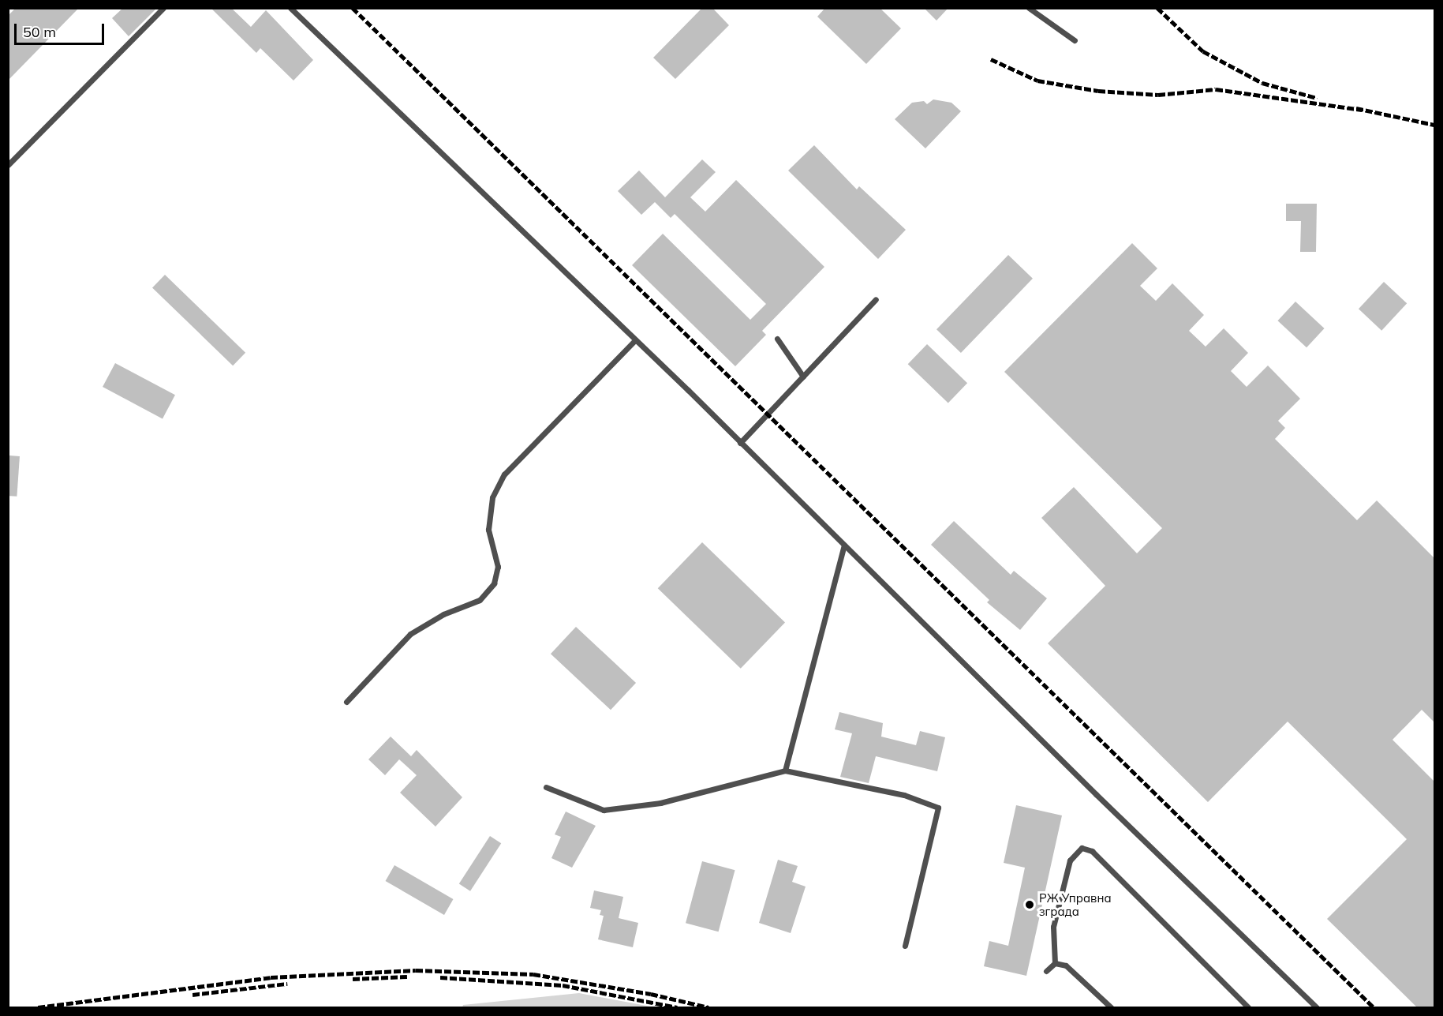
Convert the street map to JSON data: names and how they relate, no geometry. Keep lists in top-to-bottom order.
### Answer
{
  "places": ["РЖ Управна зграда"],
  "scale_bar": "50 m"
}
